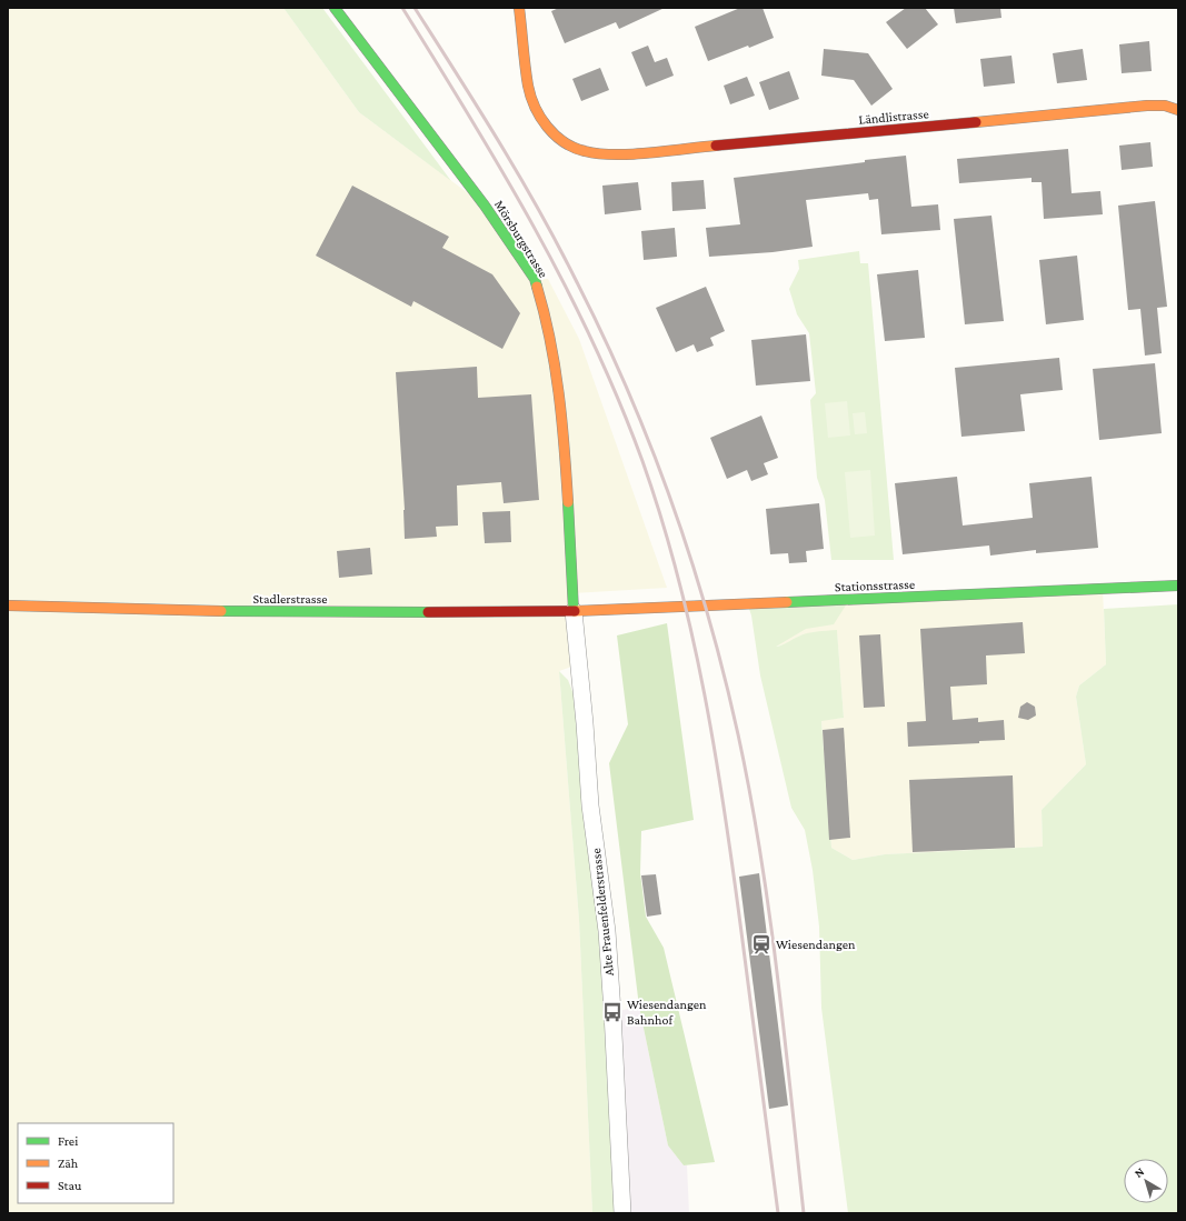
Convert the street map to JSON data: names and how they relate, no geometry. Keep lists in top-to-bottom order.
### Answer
{
  "streets": {
    "street": [
      "Ländlistrasse",
      "Mörsburgstrasse",
      "Stationsstrasse",
      "Stadlerstrasse",
      "Alte Frauenfelderstrasse"
    ]
  },
  "crossings": [
    ["Mörsburgstrasse", "Stationsstrasse"],
    ["Mörsburgstrasse", "Stadlerstrasse"],
    ["Mörsburgstrasse", "Alte Frauenfelderstrasse"],
    ["Stationsstrasse", "Stadlerstrasse"],
    ["Stationsstrasse", "Alte Frauenfelderstrasse"],
    ["Stadlerstrasse", "Alte Frauenfelderstrasse"]
  ],
  "places": {
    "station": ["Wiesendangen"],
    "bus stop": ["Wiesendangen Bahnhof"]
  },
  "legend": ["Frei", "Zäh", "Stau"],
  "north": "top left"
}
